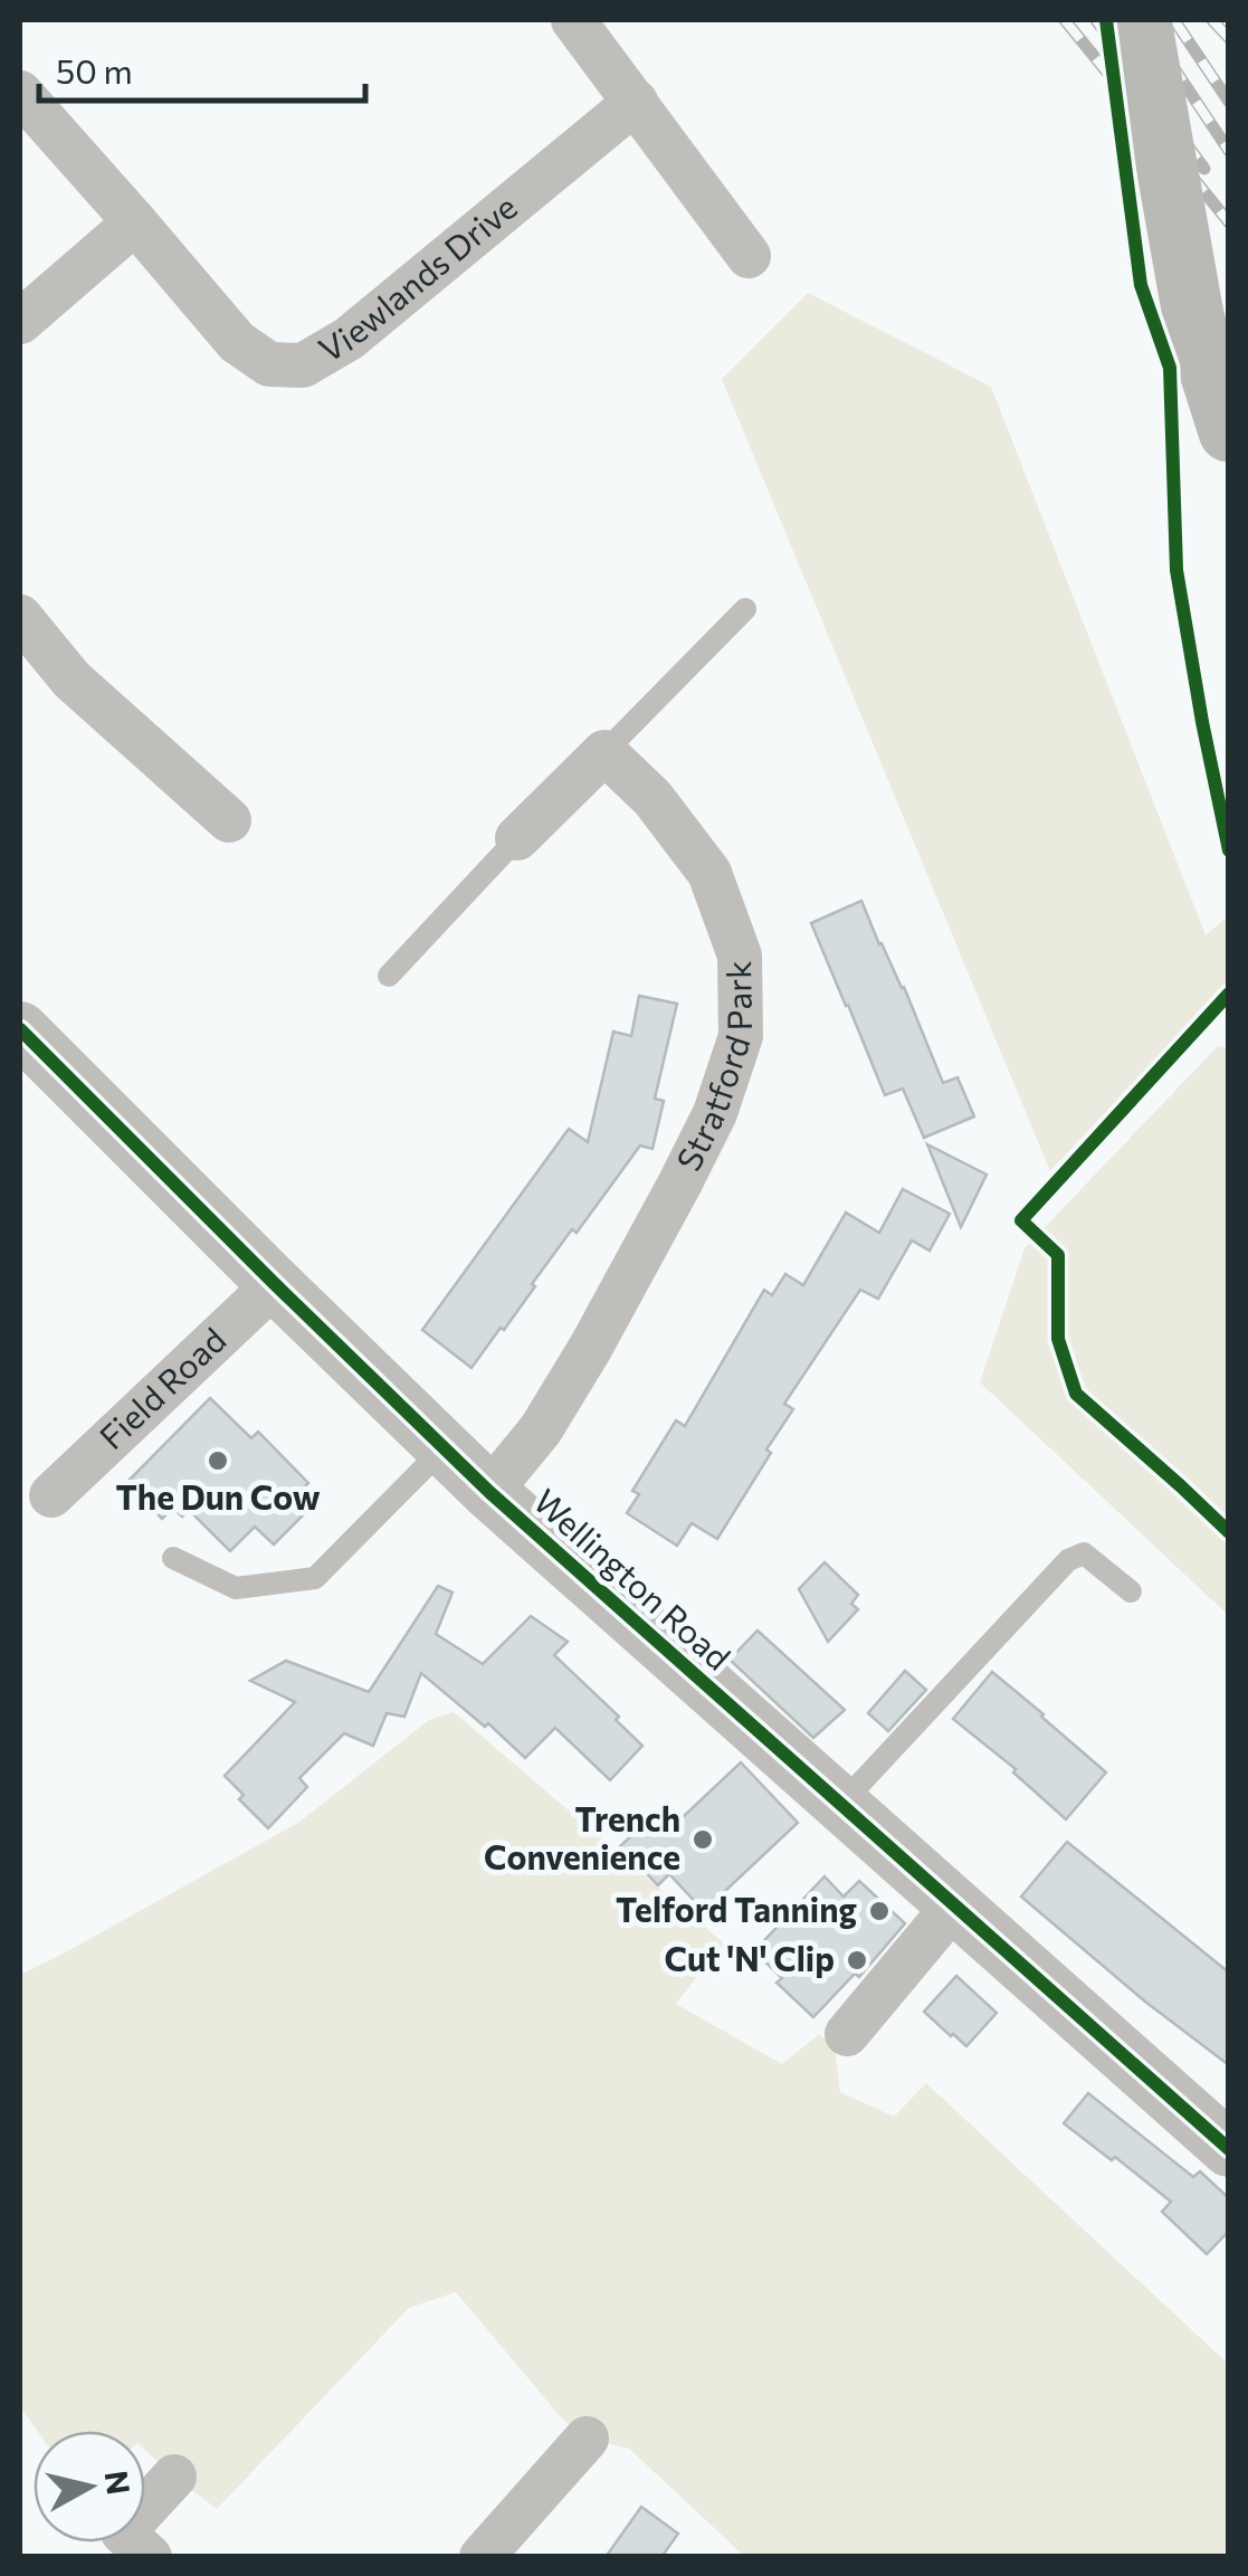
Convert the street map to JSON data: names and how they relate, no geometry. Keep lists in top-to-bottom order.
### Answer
{
  "streets": {
    "street": [
      "Viewlands Drive",
      "Stratford Park",
      "Field Road",
      "Wellington Road"
    ]
  },
  "crossings": [
    ["Stratford Park", "Wellington Road"],
    ["Field Road", "Wellington Road"]
  ],
  "places": [
    "The Dun Cow",
    "Trench Convenience",
    "Telford Tanning",
    "Cut 'N' Clip"
  ],
  "scale_bar": "50 m",
  "north": "right"
}
